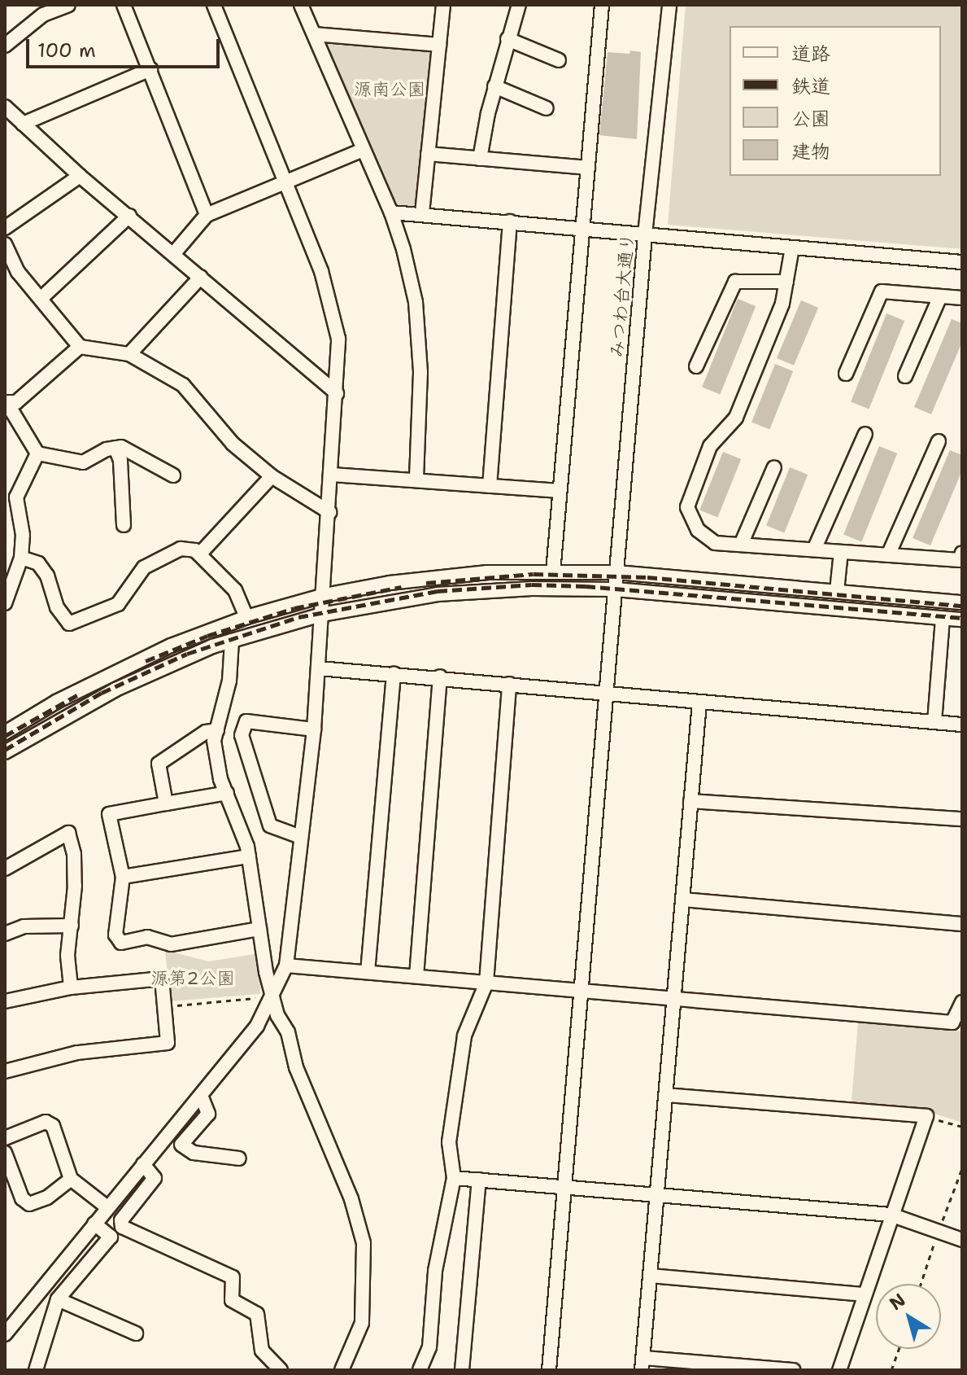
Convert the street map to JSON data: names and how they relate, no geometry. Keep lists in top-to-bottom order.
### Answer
{
  "streets": {
    "street": ["みつわ台大通り"]
  },
  "parks": ["源南公園", "源第2公園"],
  "legend": [
    "道路",
    "鉄道",
    "公園",
    "建物"
  ],
  "scale_bar": "100 m",
  "north": "top left"
}
